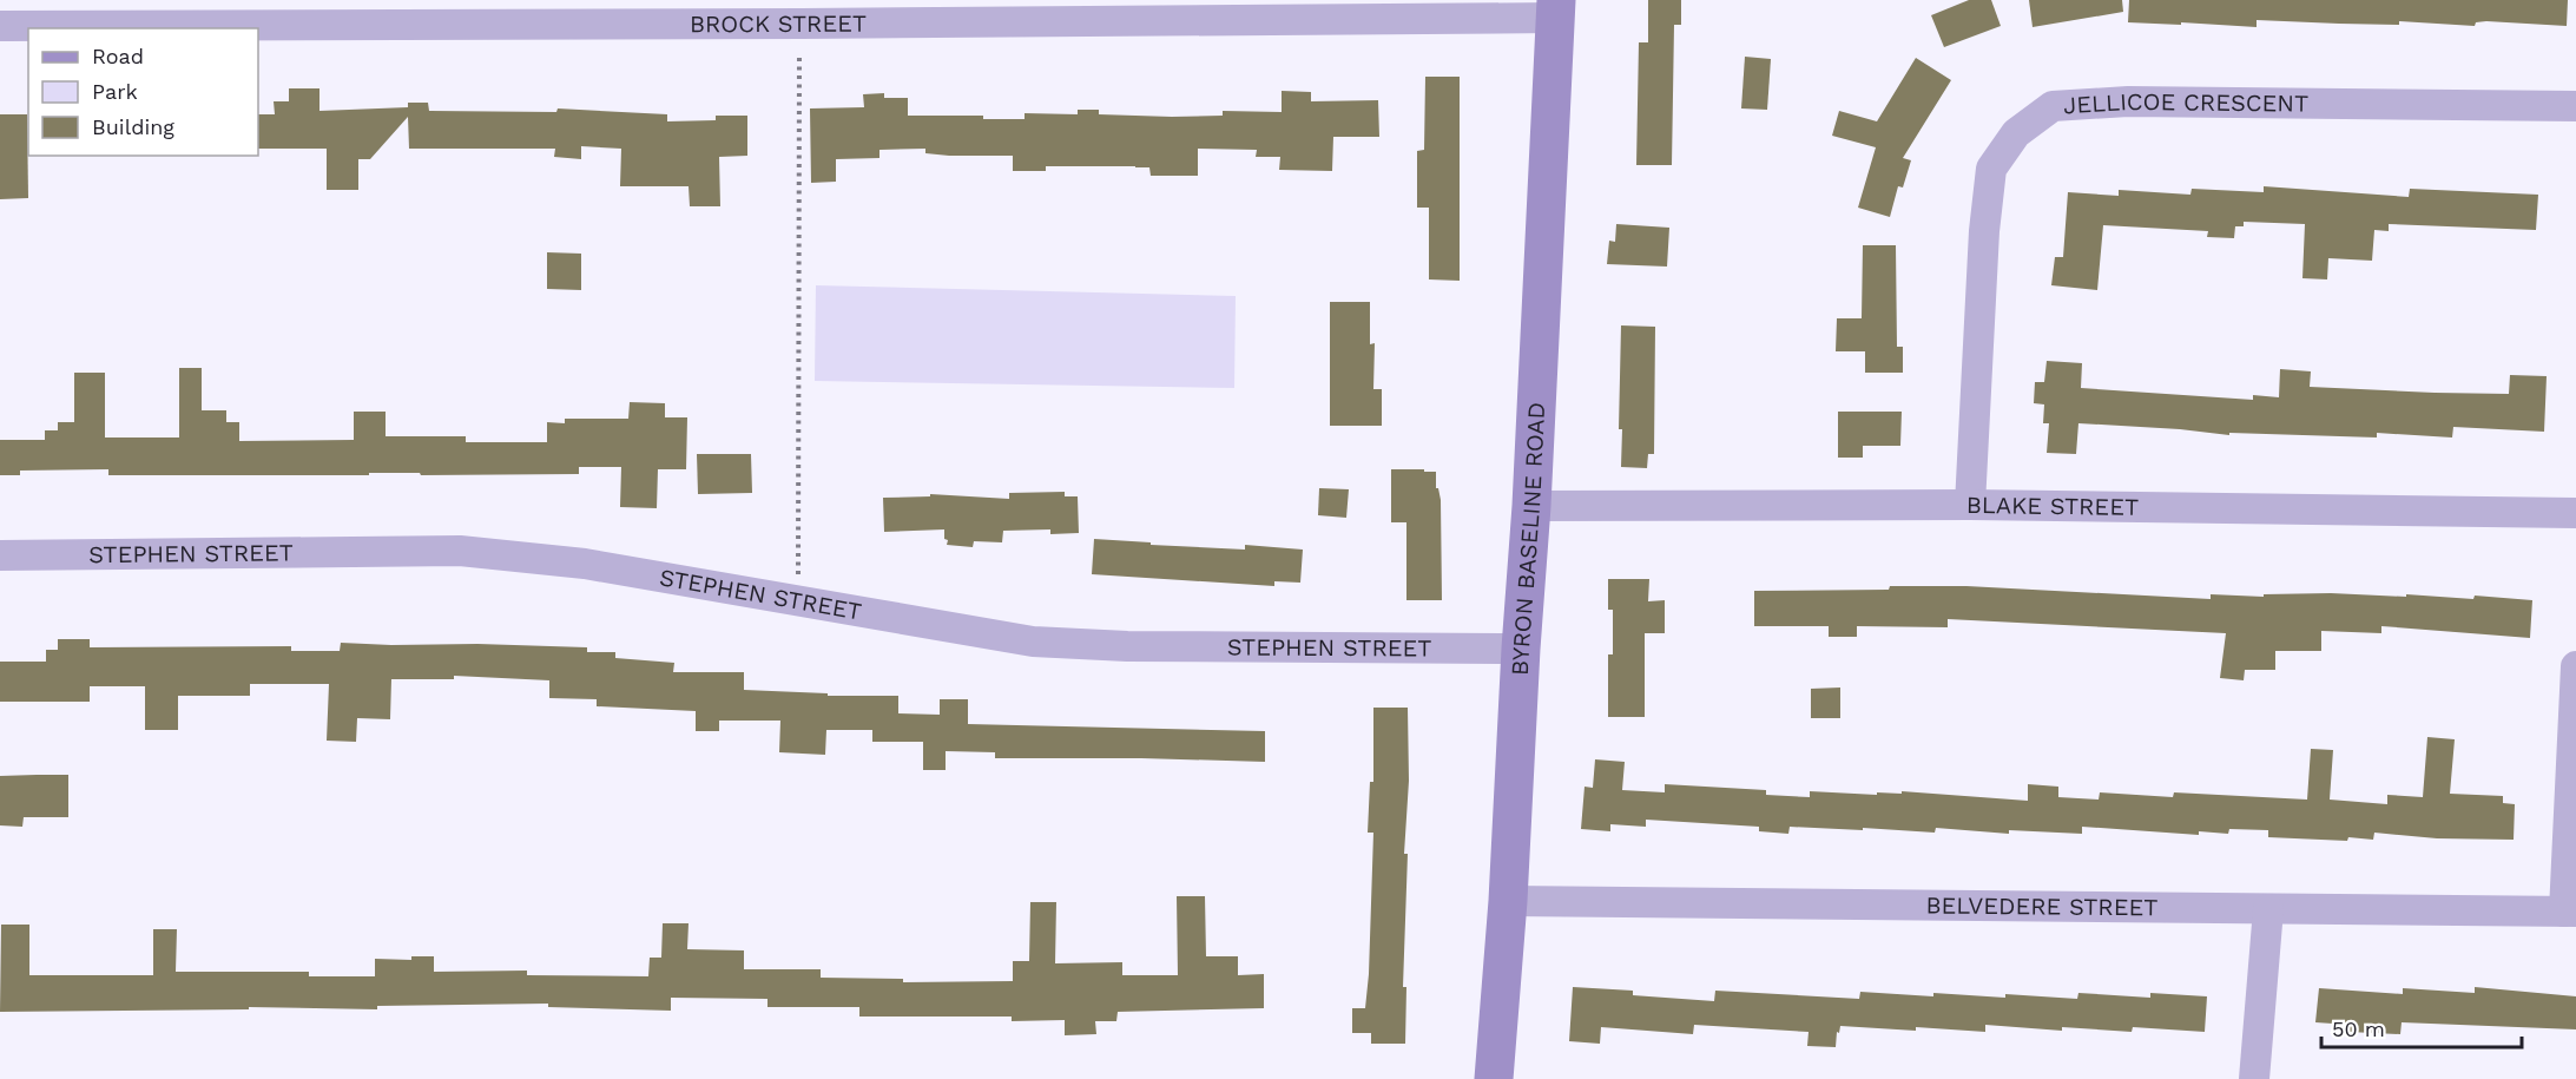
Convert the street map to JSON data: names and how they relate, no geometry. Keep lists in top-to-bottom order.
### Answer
{
  "streets": {
    "main road": ["BYRON BASELINE ROAD"],
    "street": [
      "BROCK STREET",
      "JELLICOE CRESCENT",
      "BLAKE STREET",
      "STEPHEN STREET",
      "BELVEDERE STREET"
    ]
  },
  "crossings": [
    ["BROCK STREET", "BYRON BASELINE ROAD"],
    ["JELLICOE CRESCENT", "BLAKE STREET"],
    ["BLAKE STREET", "BYRON BASELINE ROAD"],
    ["BYRON BASELINE ROAD", "STEPHEN STREET"],
    ["BYRON BASELINE ROAD", "BELVEDERE STREET"]
  ],
  "legend": ["Road", "Park", "Building"],
  "scale_bar": "50 m"
}
